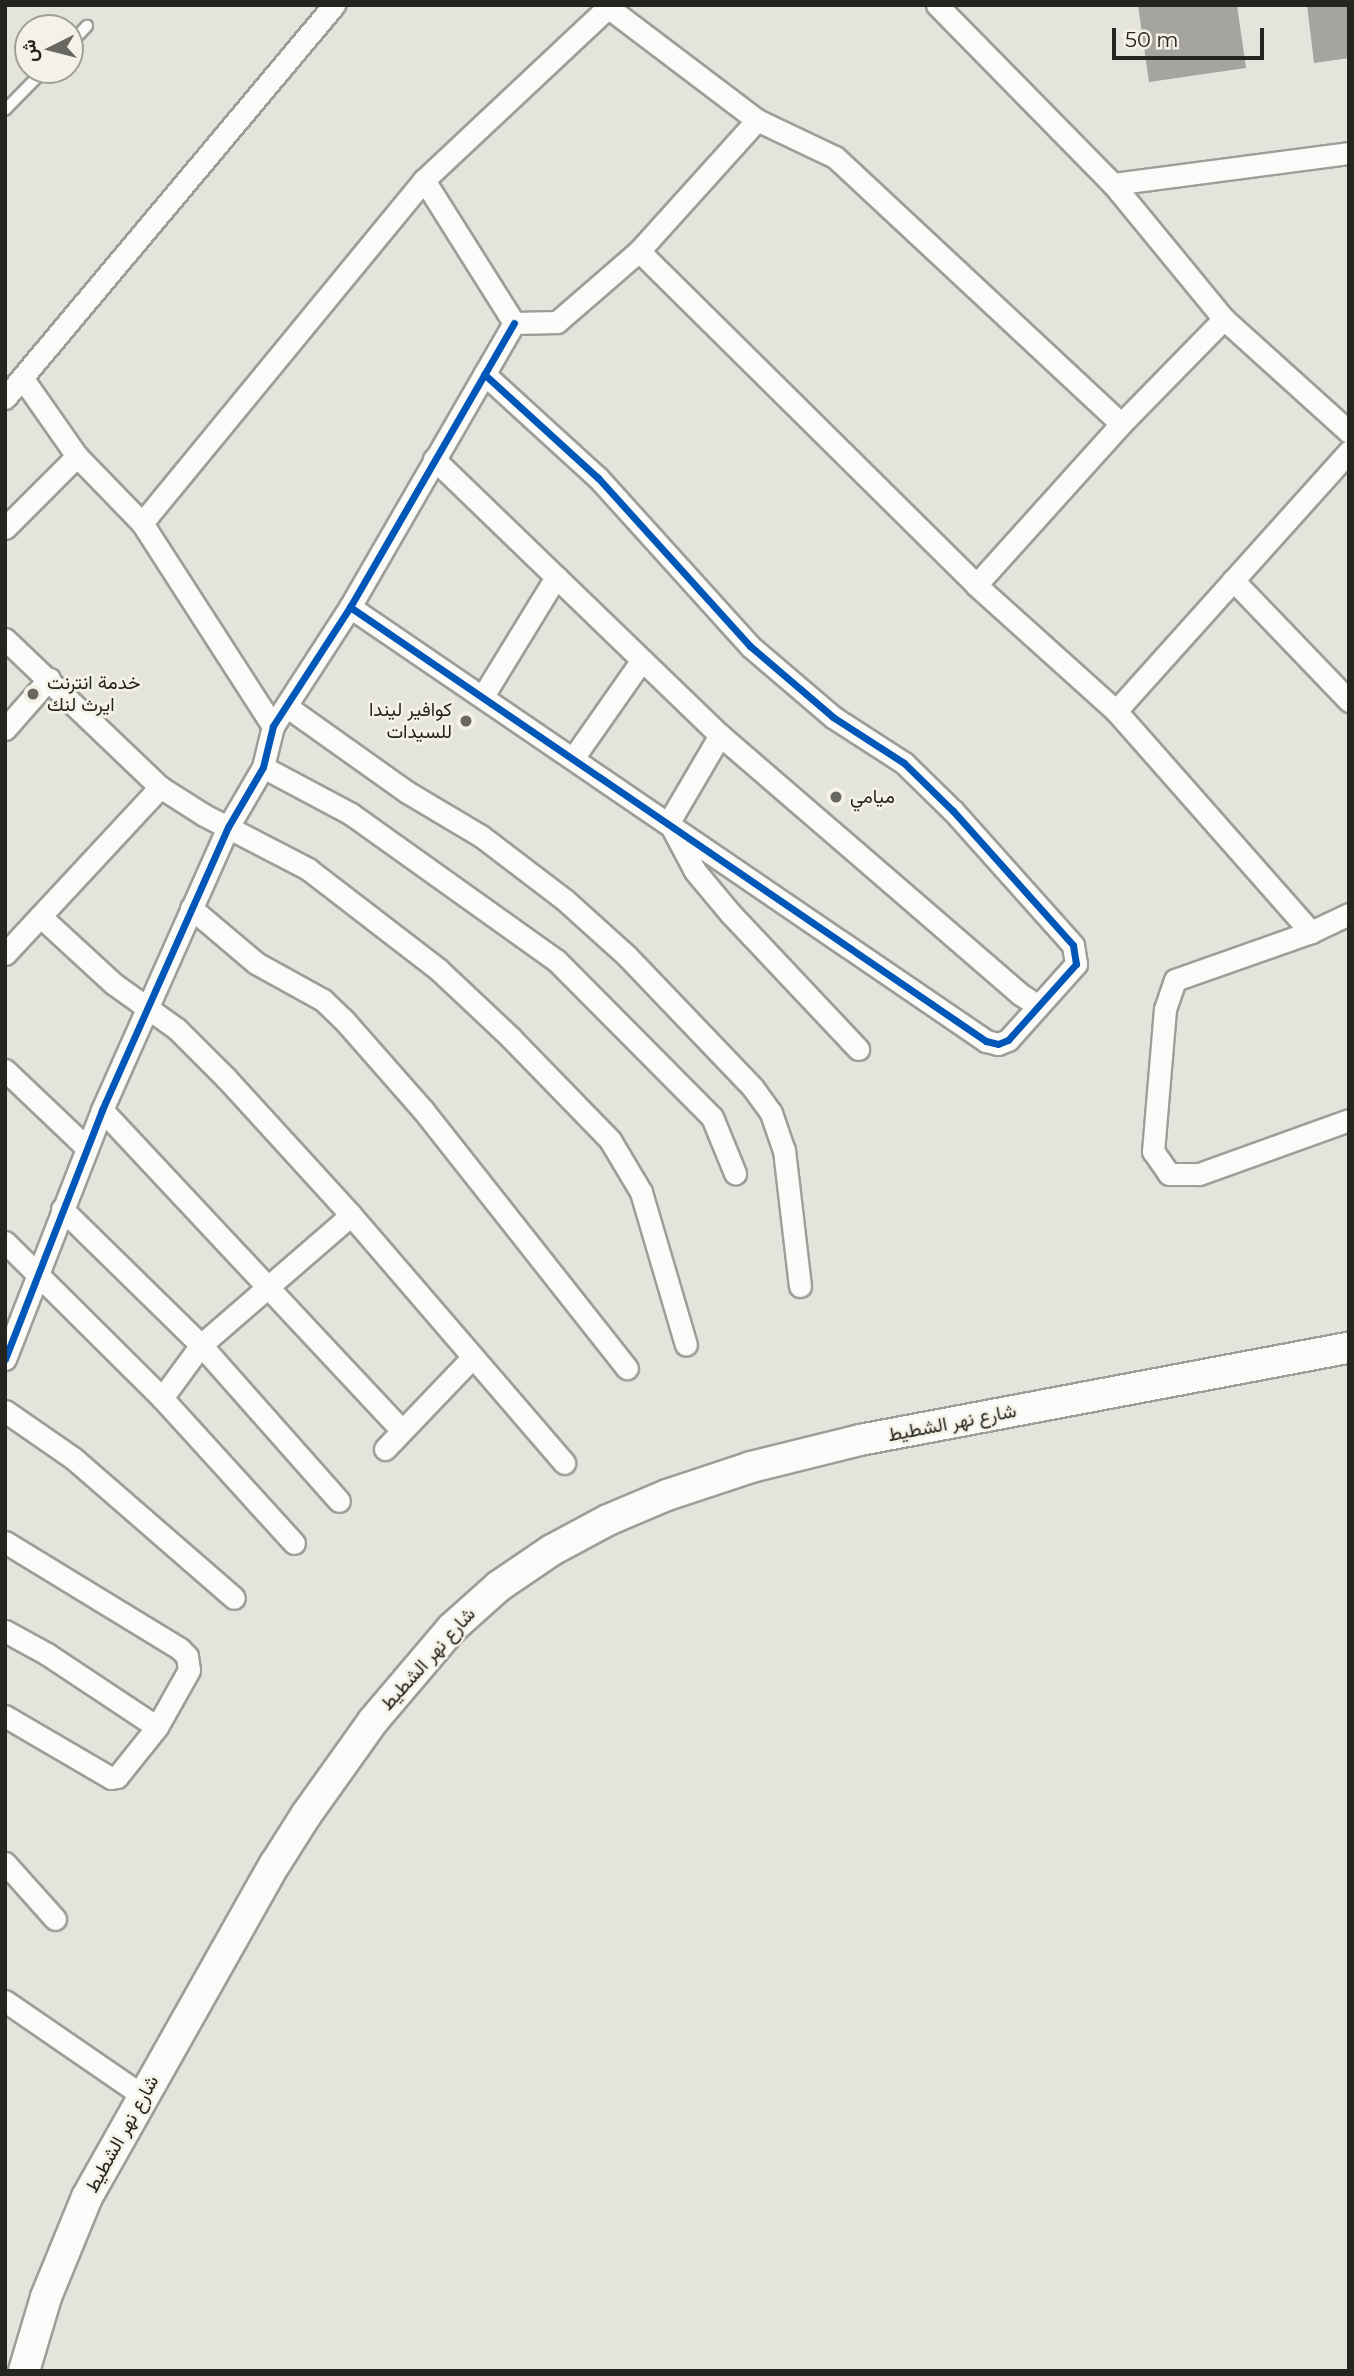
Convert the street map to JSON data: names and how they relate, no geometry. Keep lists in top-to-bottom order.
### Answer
{
  "streets": {
    "main road": ["شارع نهر الشطيط"]
  },
  "places": ["خدمة انترنت ايرث لنك", "كوافير ليندا للسيدات", "ميامي"],
  "scale_bar": "50 m",
  "north": "left"
}
